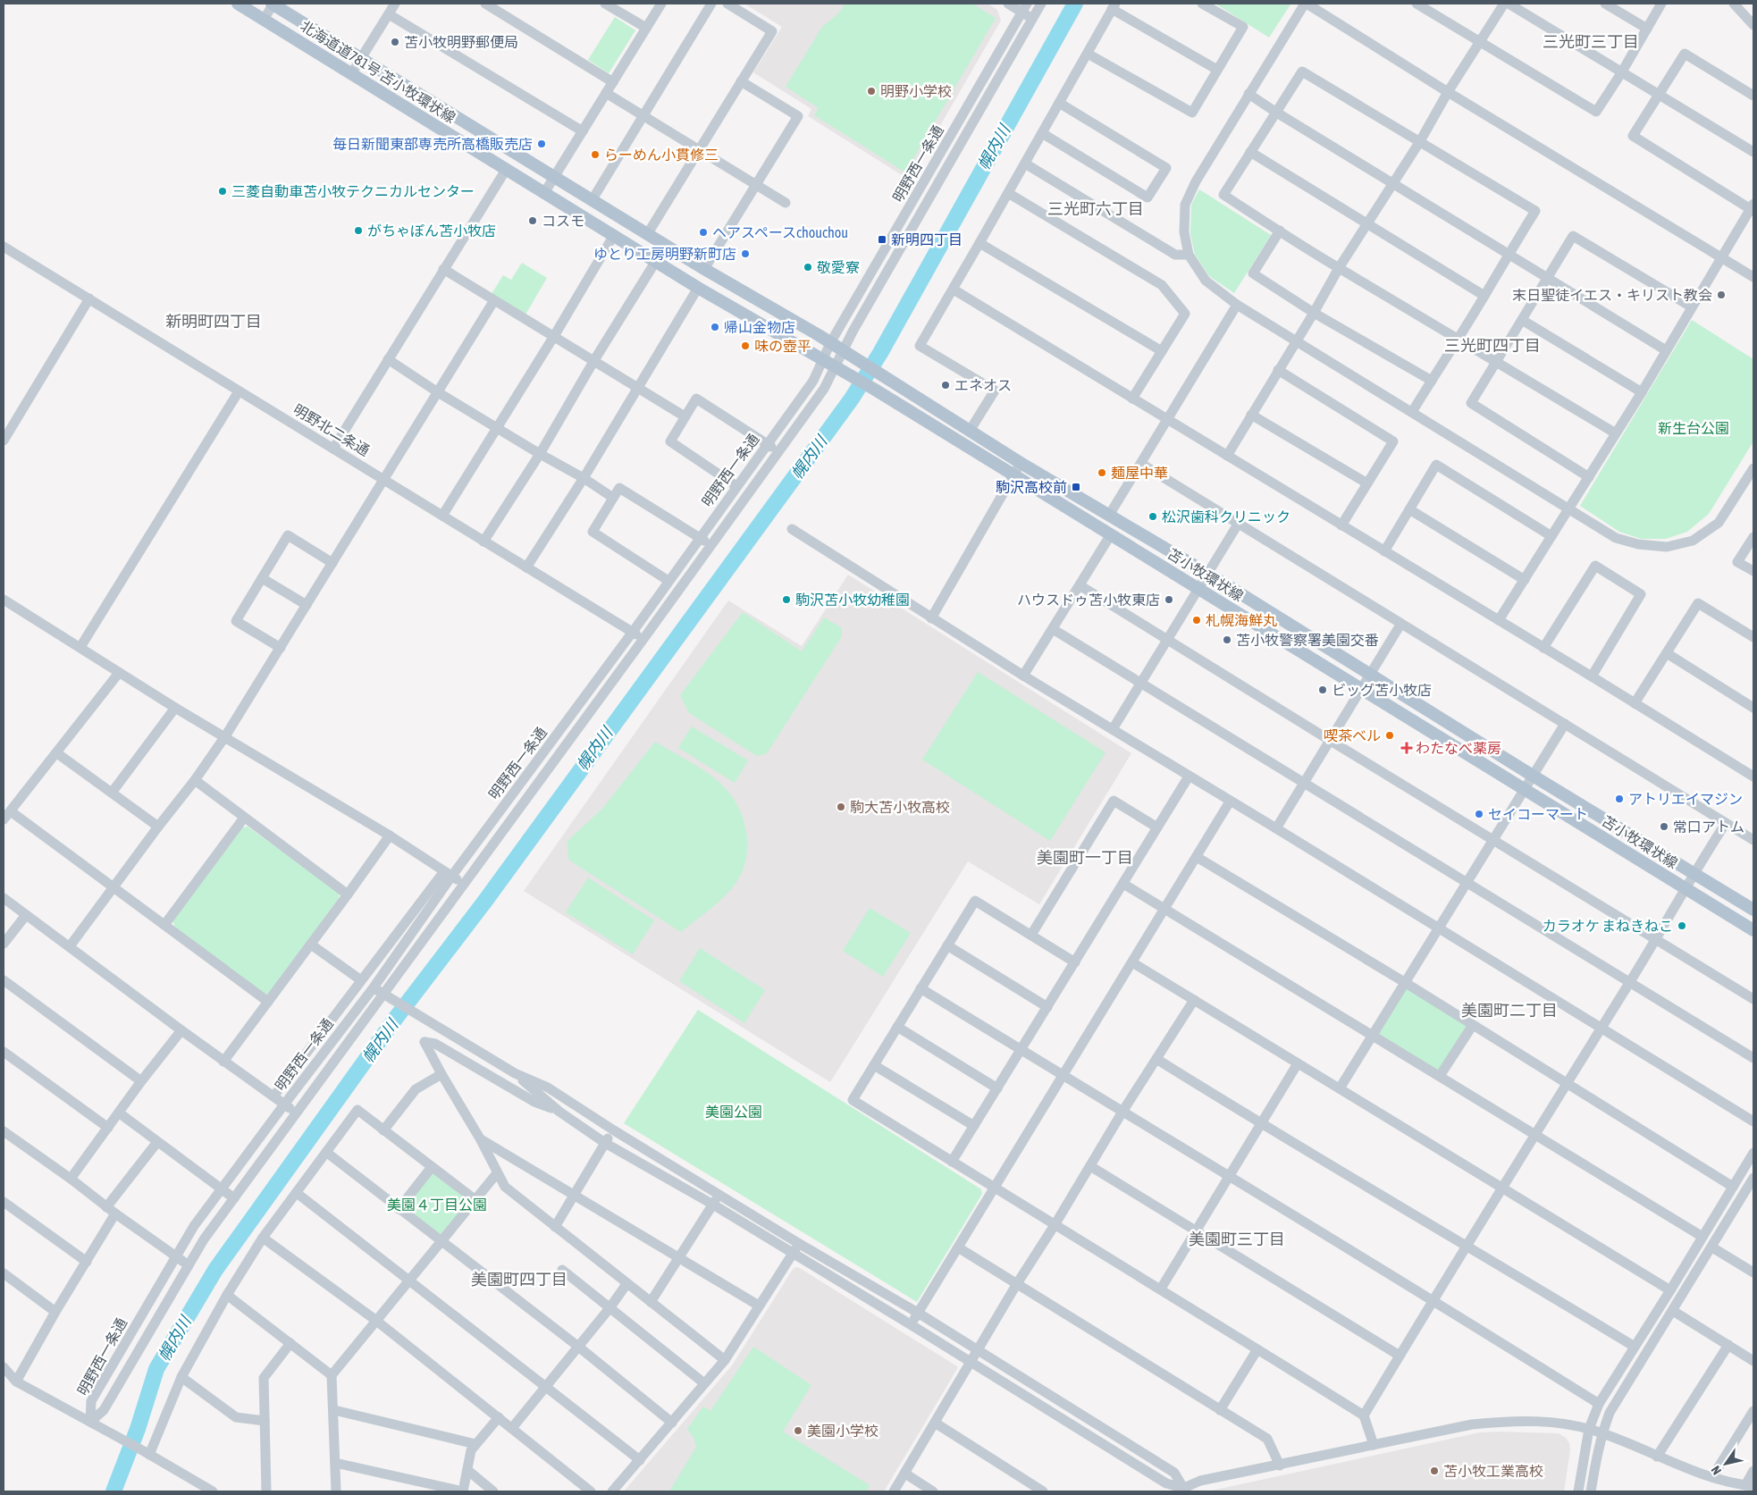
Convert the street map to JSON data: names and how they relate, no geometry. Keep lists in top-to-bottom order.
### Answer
{
  "streets": {
    "main road": ["北海道道781号 苫小牧環状線", "苫小牧環状線"],
    "street": ["明野西一条通", "明野北二条通"]
  },
  "crossings": [
    ["北海道道781号 苫小牧環状線", "明野西一条通"],
    ["北海道道781号 苫小牧環状線", "苫小牧環状線"],
    ["明野西一条通", "明野北二条通"]
  ],
  "districts": [
    "三光町三丁目",
    "三光町六丁目",
    "新明町四丁目",
    "三光町四丁目",
    "美園町一丁目",
    "美園町二丁目",
    "美園町三丁目",
    "美園町四丁目"
  ],
  "water": ["幌内川"],
  "parks": ["新生台公園", "美園公園", "美園４丁目公園"],
  "places": {
    "other": [
      "苫小牧明野郵便局",
      "明野小学校",
      "毎日新聞東部専売所高橋販売店",
      "らーめん小貫修三",
      "三菱自動車苫小牧テクニカルセンター",
      "コスモ",
      "がちゃぽん苫小牧店",
      "ヘアスペースchouchou",
      "ゆとり工房明野新町店",
      "敬愛寮",
      "末日聖徒イエス・キリスト教会",
      "帰山金物店",
      "味の壺平",
      "エネオス",
      "麺屋中華",
      "松沢歯科クリニック",
      "駒沢苫小牧幼稚園",
      "ハウスドゥ苫小牧東店",
      "札幌海鮮丸",
      "苫小牧警察署美園交番",
      "ビッグ苫小牧店",
      "喫茶ベル",
      "アトリエイマジン",
      "駒大苫小牧高校",
      "セイコーマート",
      "常口アトム",
      "カラオケ まねきねこ",
      "美園小学校",
      "苫小牧工業高校"
    ],
    "transit": ["新明四丁目", "駒沢高校前"],
    "health": ["わたなべ薬房"]
  },
  "north": "bottom left"
}
